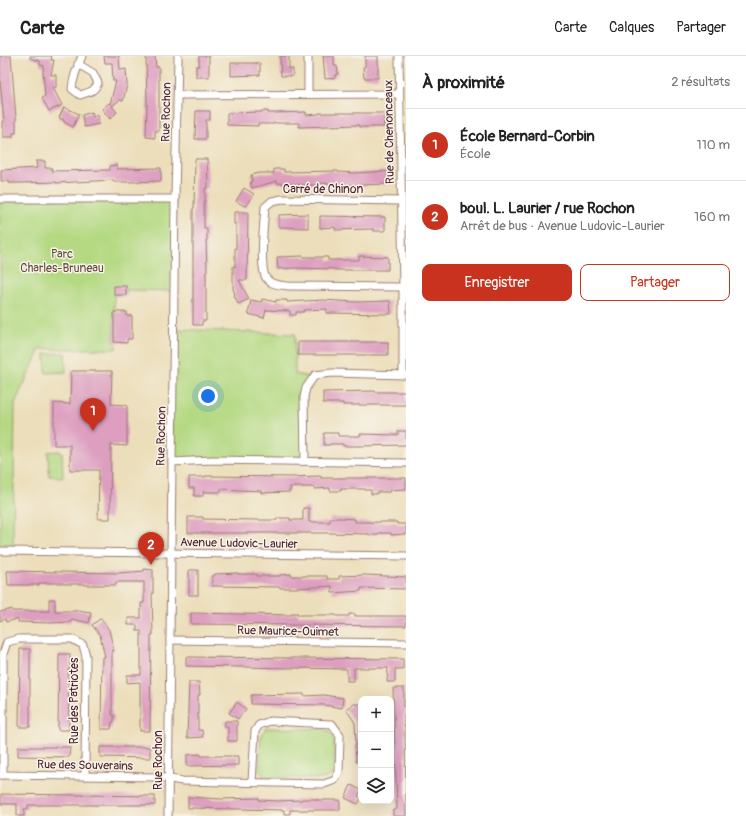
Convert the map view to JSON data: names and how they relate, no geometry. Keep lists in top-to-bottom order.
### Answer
{
  "streets": {
    "street": [
      "Rue Rochon",
      "Rue de Chenonceaux",
      "Carré de Chinon",
      "Avenue Ludovic-Laurier",
      "Rue Maurice-Ouimet",
      "Rue des Patriotes",
      "Rue des Souverains"
    ]
  },
  "crossings": [
    ["Rue Rochon", "Avenue Ludovic-Laurier"],
    ["Rue Rochon", "Rue Maurice-Ouimet"],
    ["Rue Rochon", "Rue des Souverains"],
    ["Rue de Chenonceaux", "Carré de Chinon"],
    ["Rue des Patriotes", "Rue des Souverains"]
  ],
  "parks": ["Parc Charles-Bruneau"],
  "page": {
    "header": "Carte",
    "nav": ["Carte", "Calques", "Partager"],
    "heading": ["À proximité", "2 résultats"],
    "list": [
      {
        "mark": "1",
        "name": "École Bernard-Corbin",
        "note": "École",
        "value": "110 m"
      },
      {
        "mark": "2",
        "name": "boul. L. Laurier / rue Rochon",
        "note": "Arrêt de bus · Avenue Ludovic-Laurier",
        "value": "160 m"
      }
    ],
    "buttons": ["Enregistrer", "Partager"],
    "pins": ["1", "2"],
    "map_buttons": ["+", "−"]
  }
}
